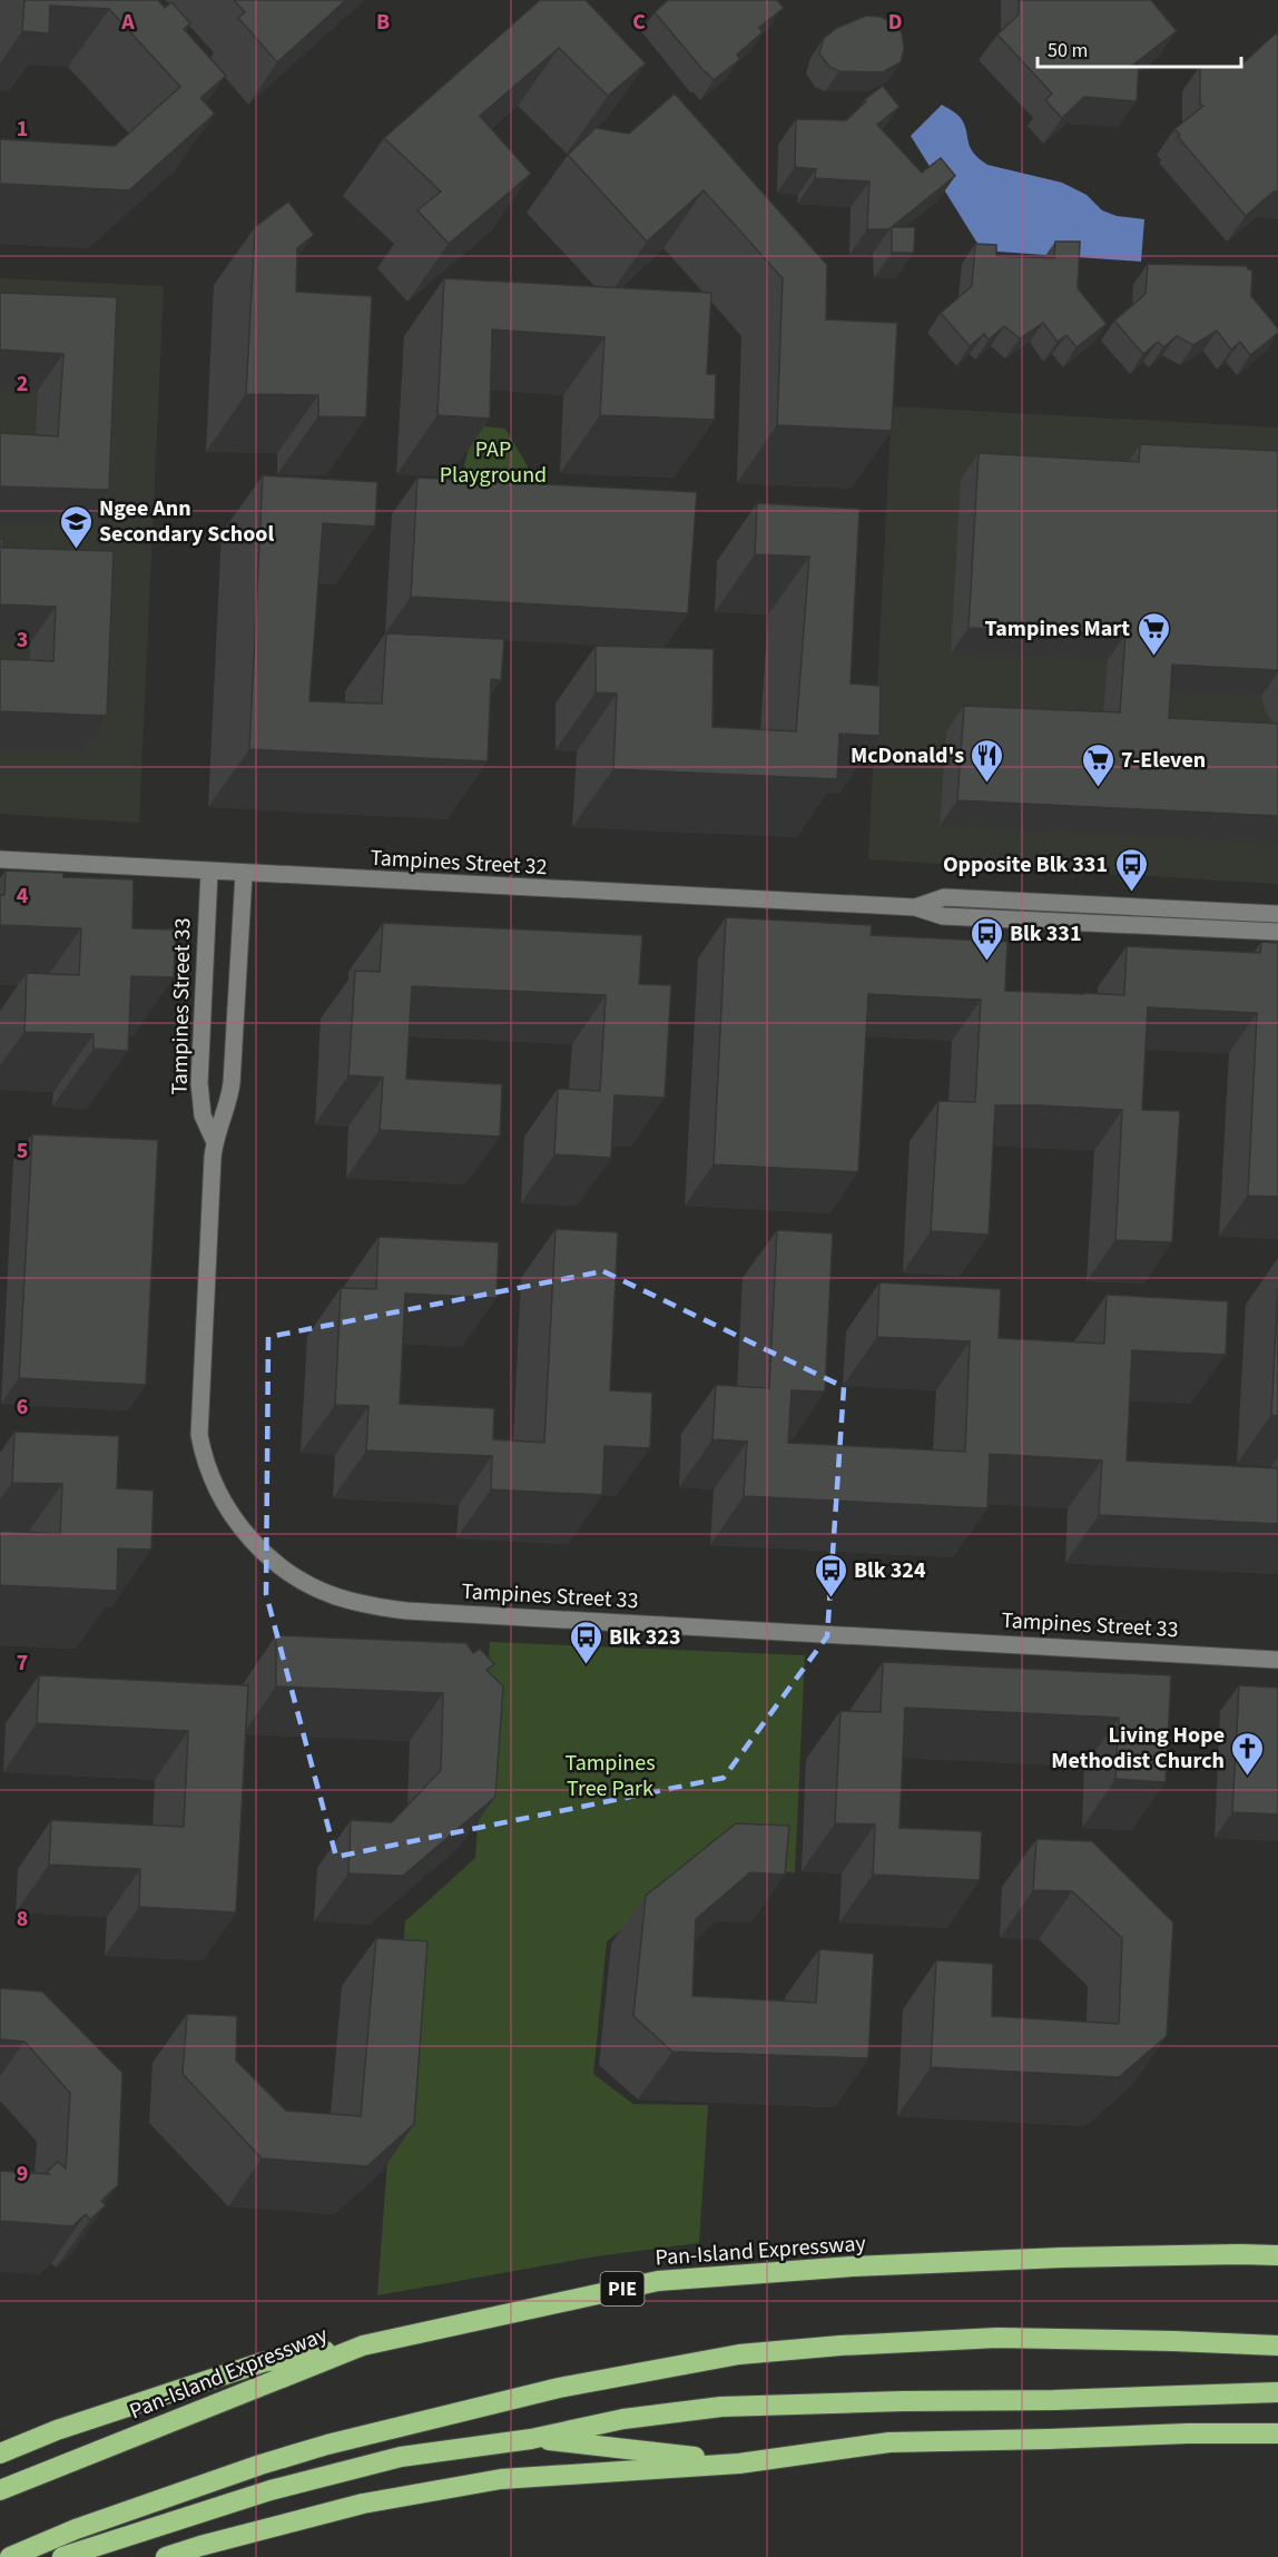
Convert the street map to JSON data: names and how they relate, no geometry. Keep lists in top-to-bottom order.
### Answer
{
  "streets": {
    "highway": ["Pan-Island Expressway", "PIE"],
    "street": ["Tampines Street 32", "Tampines Street 33"]
  },
  "crossings": [
    ["Tampines Street 32", "Tampines Street 33"]
  ],
  "parks": ["PAP Playground", "Tampines Tree Park"],
  "places": {
    "school or university": ["Ngee Ann Secondary School"],
    "supermarket": ["Tampines Mart", "7-Eleven"],
    "restaurant": ["McDonald's"],
    "bus stop": [
      "Opposite Blk 331",
      "Blk 331",
      "Blk 324",
      "Blk 323"
    ],
    "church": ["Living Hope Methodist Church"]
  },
  "scale_bar": "50 m",
  "grid": {
    "columns": [
      "A",
      "B",
      "C",
      "D"
    ],
    "rows": [
      "1",
      "2",
      "3",
      "4",
      "5",
      "6",
      "7",
      "8",
      "9"
    ]
  }
}
